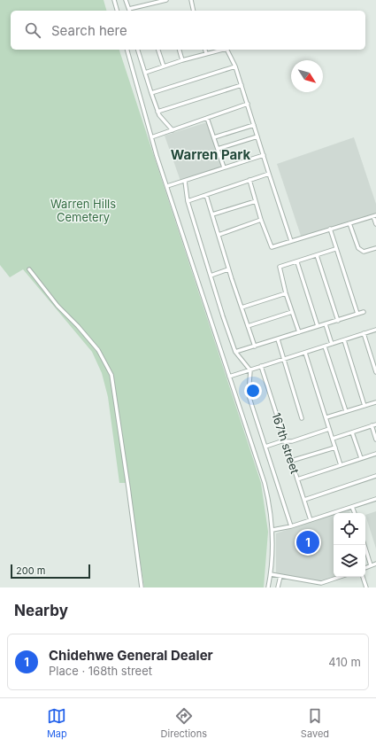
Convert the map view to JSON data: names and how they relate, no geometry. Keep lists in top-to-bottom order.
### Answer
{
  "streets": {
    "street": ["167th street"]
  },
  "districts": ["Warren Park"],
  "parks": ["Warren Hills Cemetery"],
  "scale_bar": "200 m",
  "north": "bottom right",
  "page": {
    "search": "Search here",
    "pins": "1",
    "scale": "200 m",
    "heading": "Nearby",
    "list": [
      {
        "mark": "1",
        "name": "Chidehwe General Dealer",
        "note": "Place · 168th street",
        "value": "410 m"
      }
    ],
    "nav": ["Map", "Directions", "Saved"]
  }
}
